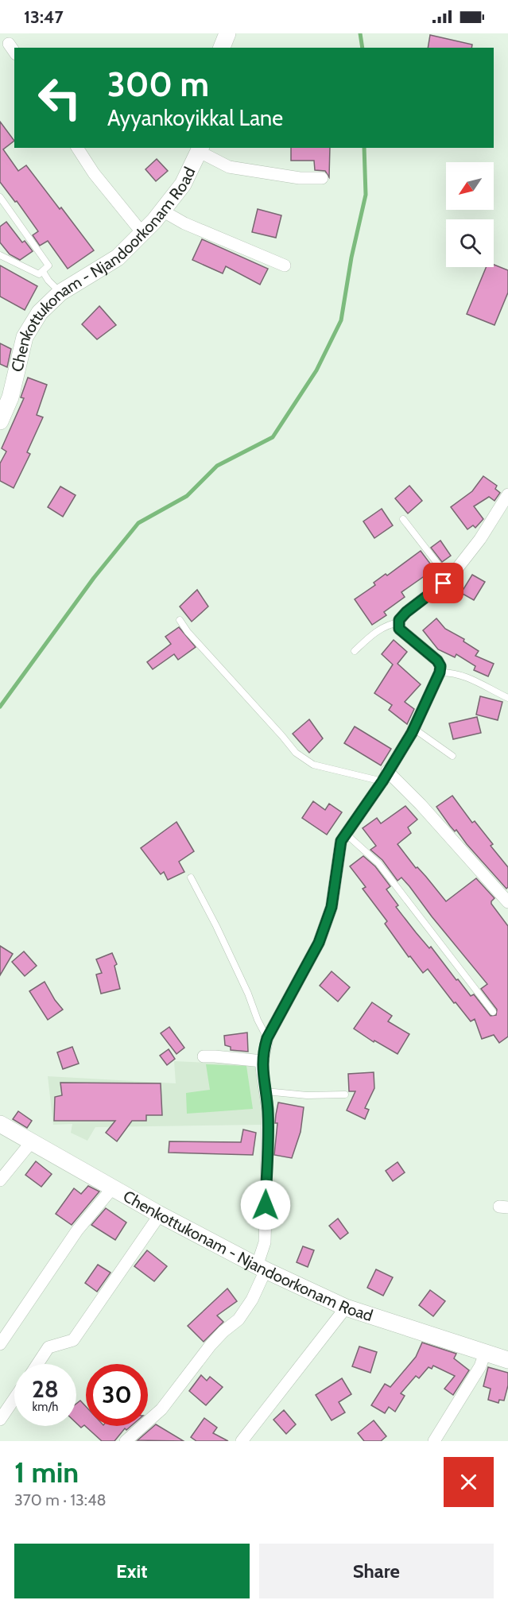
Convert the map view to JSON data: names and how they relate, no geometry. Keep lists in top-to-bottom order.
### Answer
{
  "streets": {
    "main road": ["Chenkottukonam - Njandoorkonam Road"]
  },
  "north": "bottom left",
  "page": {
    "status": "13:47",
    "turn": ["300 m", "Ayyankoyikkal Lane"],
    "speed": "28 km/h",
    "limit": "30",
    "heading": ["1 min", "370 m · 13:48"],
    "buttons": ["Exit", "Share"]
  }
}
